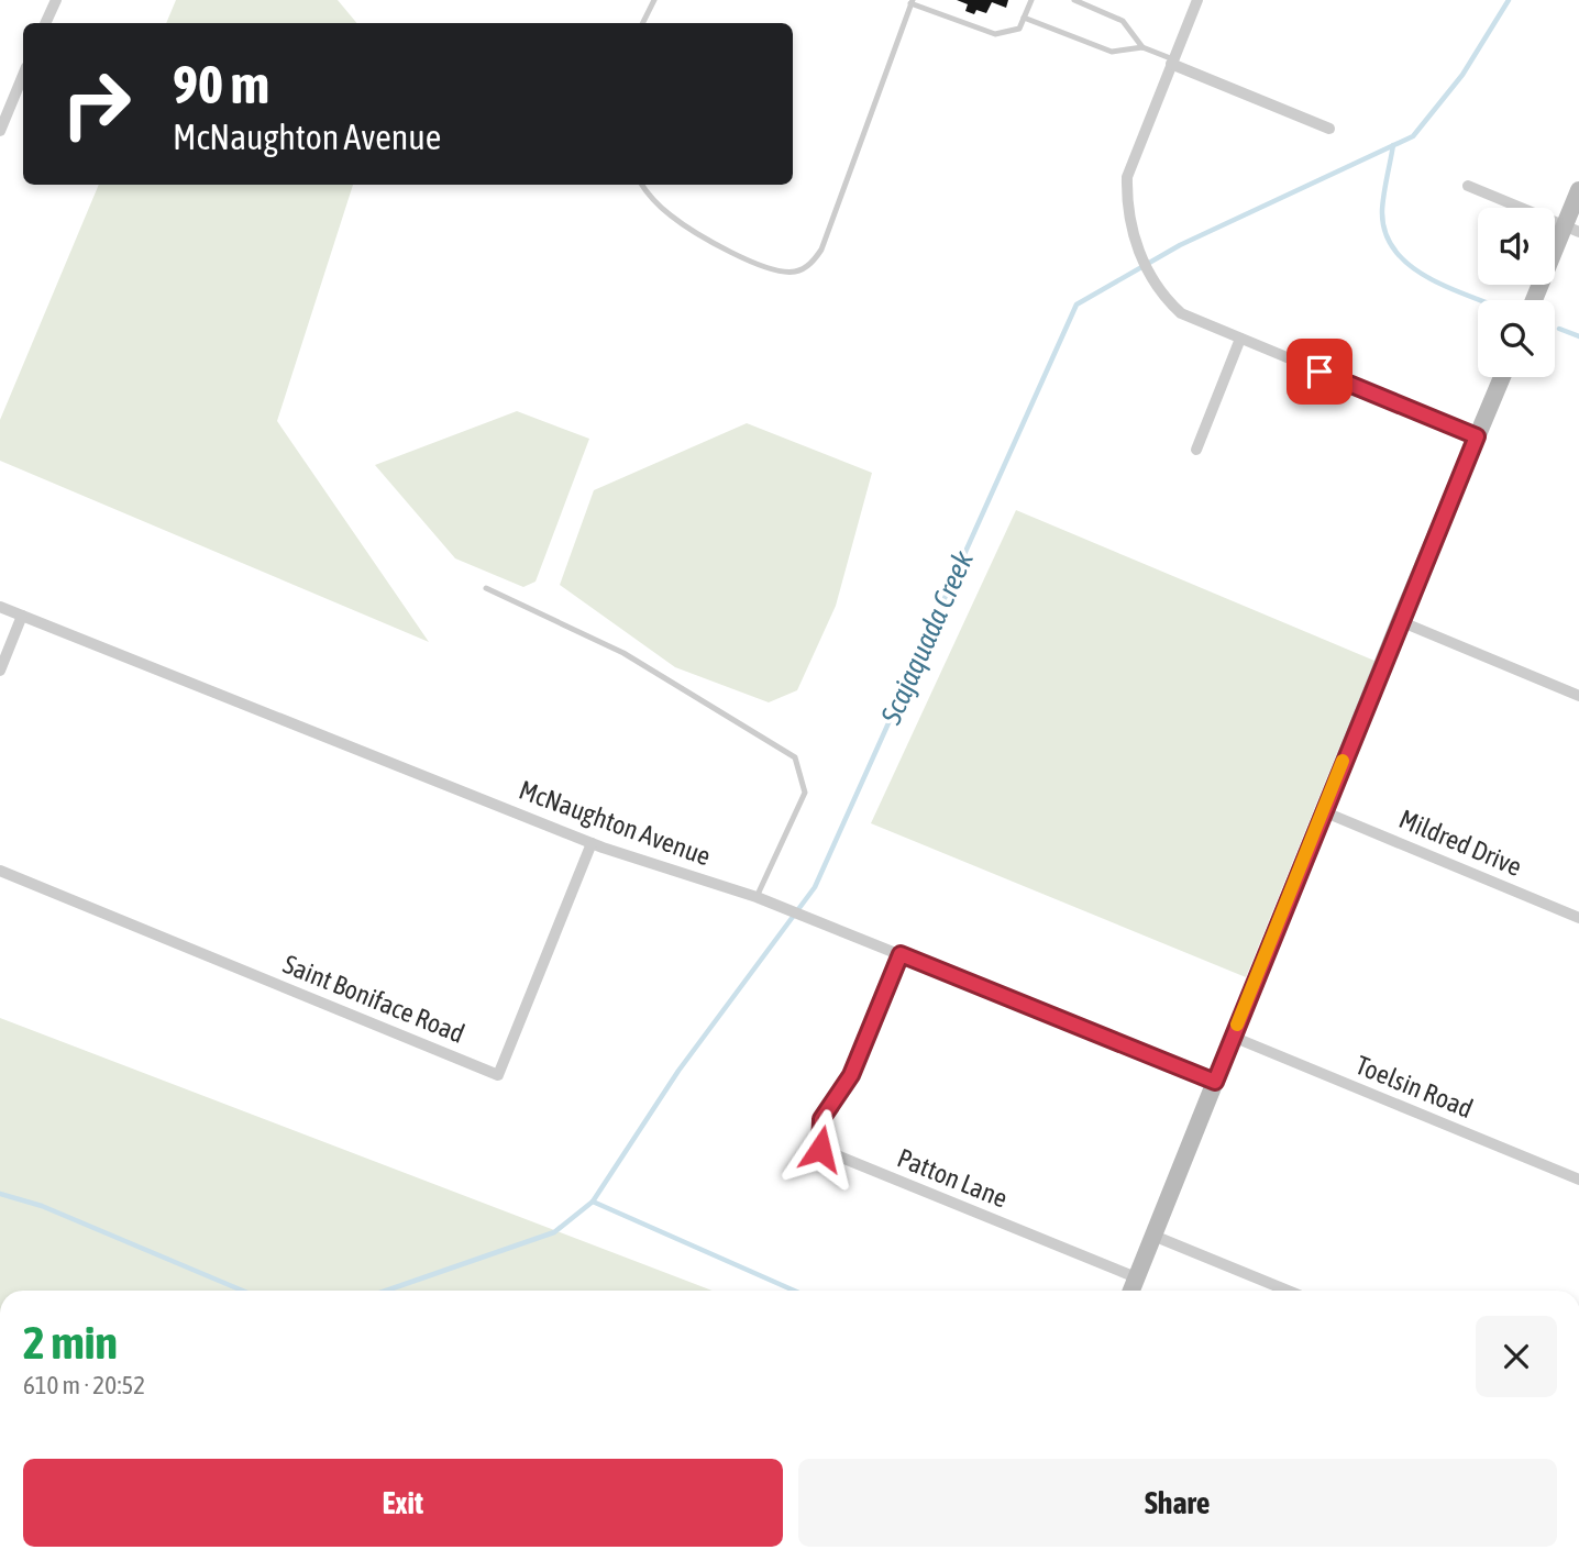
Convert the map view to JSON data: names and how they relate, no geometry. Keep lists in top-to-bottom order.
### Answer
{
  "streets": {
    "street": [
      "McNaughton Avenue",
      "Mildred Drive",
      "Saint Boniface Road",
      "Toelsin Road",
      "Patton Lane"
    ]
  },
  "crossings": [
    ["McNaughton Avenue", "Saint Boniface Road"],
    ["McNaughton Avenue", "Patton Lane"]
  ],
  "water": ["Scajaquada Creek"],
  "page": {
    "turn": ["90 m", "McNaughton Avenue"],
    "heading": ["2 min", "610 m · 20:52"],
    "buttons": ["Exit", "Share"]
  }
}
